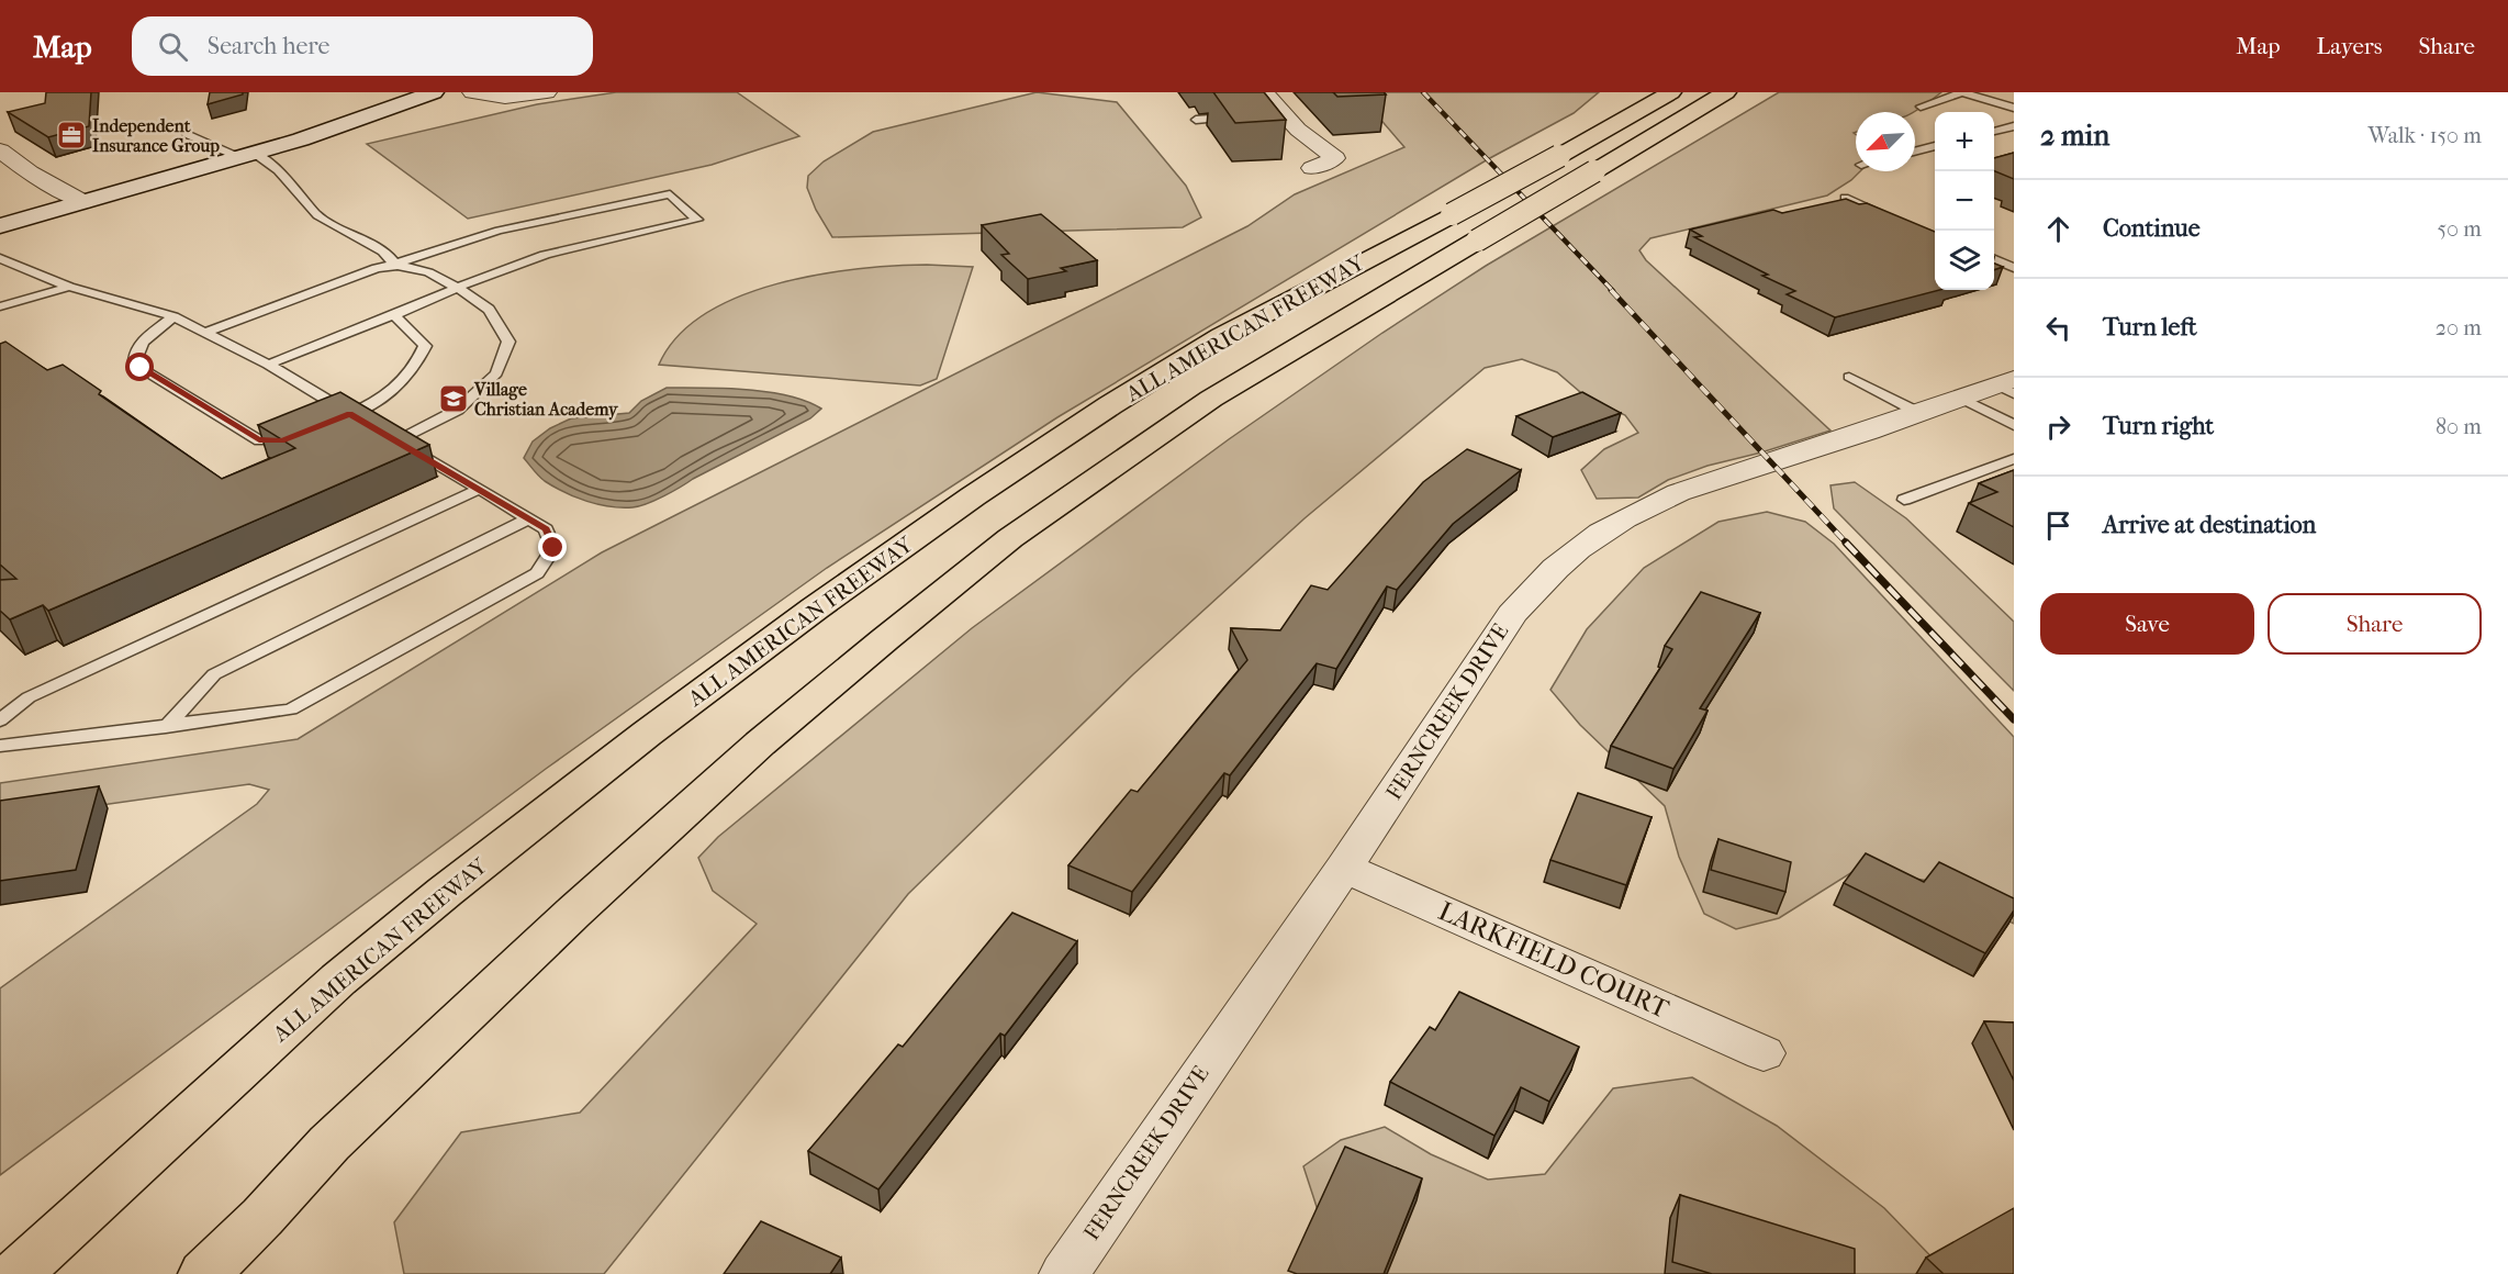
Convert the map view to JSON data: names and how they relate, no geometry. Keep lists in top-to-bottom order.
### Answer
{
  "streets": {
    "highway": ["ALL AMERICAN FREEWAY"],
    "street": ["FERNCREEK DRIVE", "LARKFIELD COURT"]
  },
  "crossings": [
    ["FERNCREEK DRIVE", "LARKFIELD COURT"]
  ],
  "places": {
    "office": ["Independent Insurance Group"],
    "school or university": ["Village Christian Academy"]
  },
  "north": "bottom left",
  "page": {
    "header": "Map",
    "search": "Search here",
    "nav": ["Map", "Layers", "Share"],
    "heading": ["2 min", "Walk · 150 m"],
    "map_buttons": ["+", "−"],
    "list": [
      ["Continue", "50 m"],
      ["Turn left", "20 m"],
      ["Turn right", "80 m"],
      "Arrive at destination"
    ],
    "buttons": ["Save", "Share"]
  }
}
